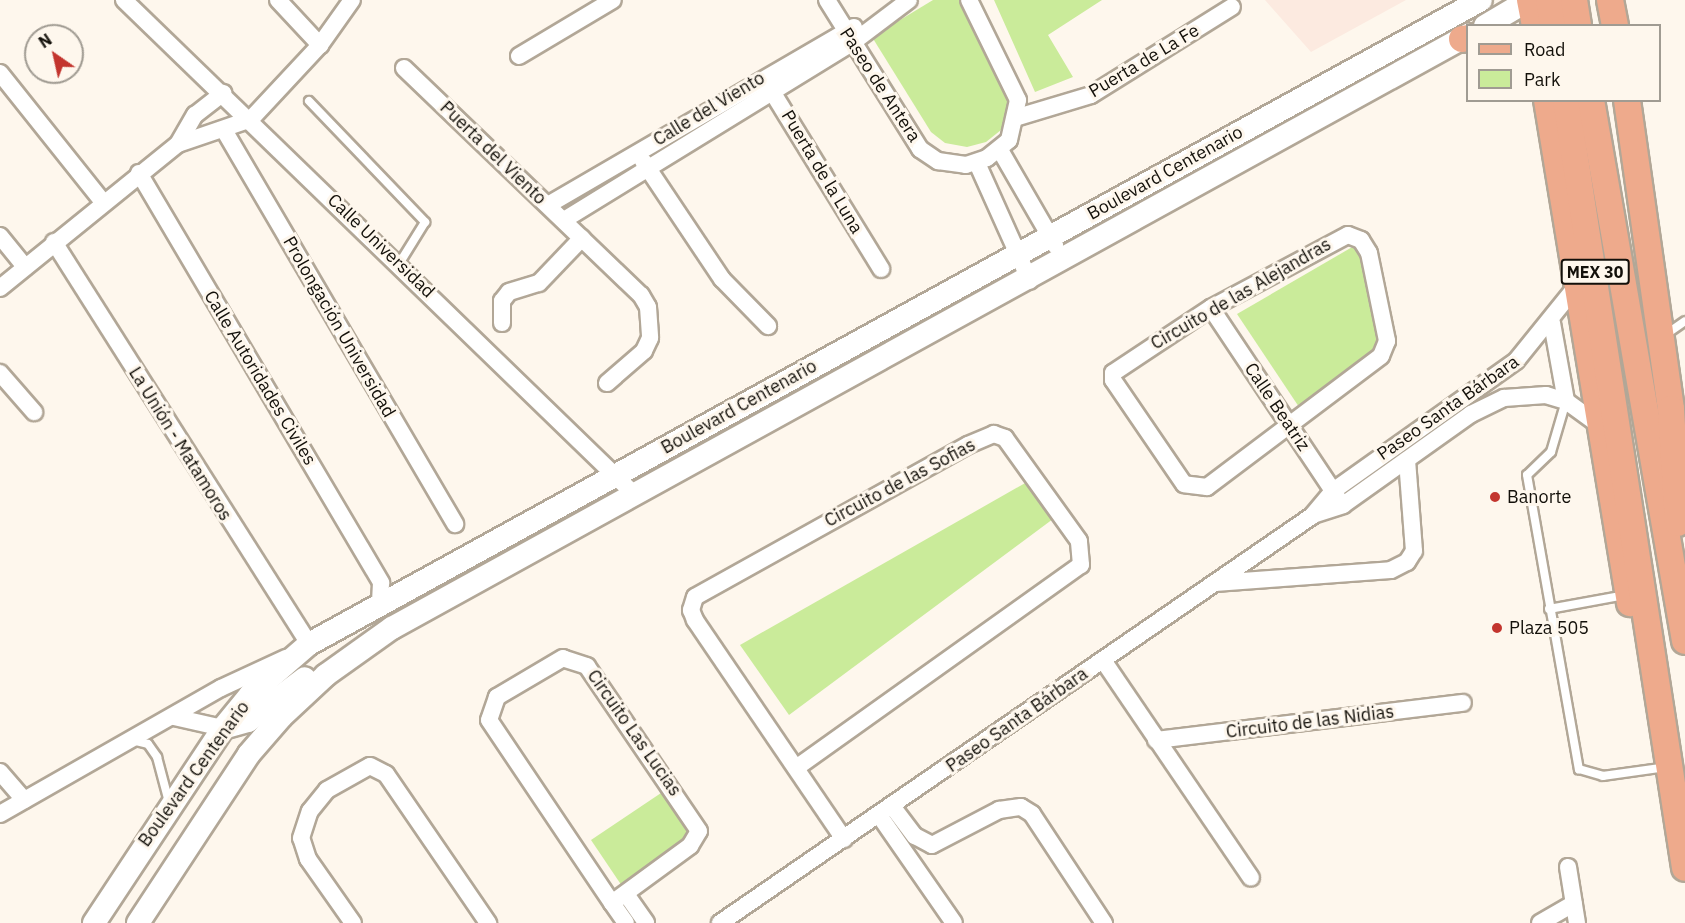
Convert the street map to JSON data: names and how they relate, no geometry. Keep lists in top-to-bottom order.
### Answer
{
  "streets": {
    "main road": ["Boulevard Centenario", "MEX 30"],
    "street": [
      "Puerta de La Fe",
      "Paseo de Antera",
      "Calle del Viento",
      "Puerta del Viento",
      "Puerta de la Luna",
      "Calle Universidad",
      "Circuito de las Alejandras",
      "Prolongación Universidad",
      "Calle Autoridades Civiles",
      "Calle Beatriz",
      "Paseo Santa Bárbara",
      "La Unión - Matamoros",
      "Circuito de las Sofias",
      "Circuito de las Nidias",
      "Circuito Las Lucias"
    ]
  },
  "crossings": [
    ["Paseo de Antera", "Calle del Viento"],
    ["Calle del Viento", "Puerta del Viento"],
    ["Calle del Viento", "Puerta de la Luna"],
    ["Boulevard Centenario", "Calle Universidad"],
    ["Boulevard Centenario", "Calle Autoridades Civiles"],
    ["Boulevard Centenario", "La Unión - Matamoros"],
    ["Circuito de las Alejandras", "Calle Beatriz"],
    ["Calle Beatriz", "Paseo Santa Bárbara"],
    ["Paseo Santa Bárbara", "Circuito de las Sofias"]
  ],
  "places": ["Banorte", "Plaza 505"],
  "legend": ["Road", "Park"],
  "north": "top left"
}
